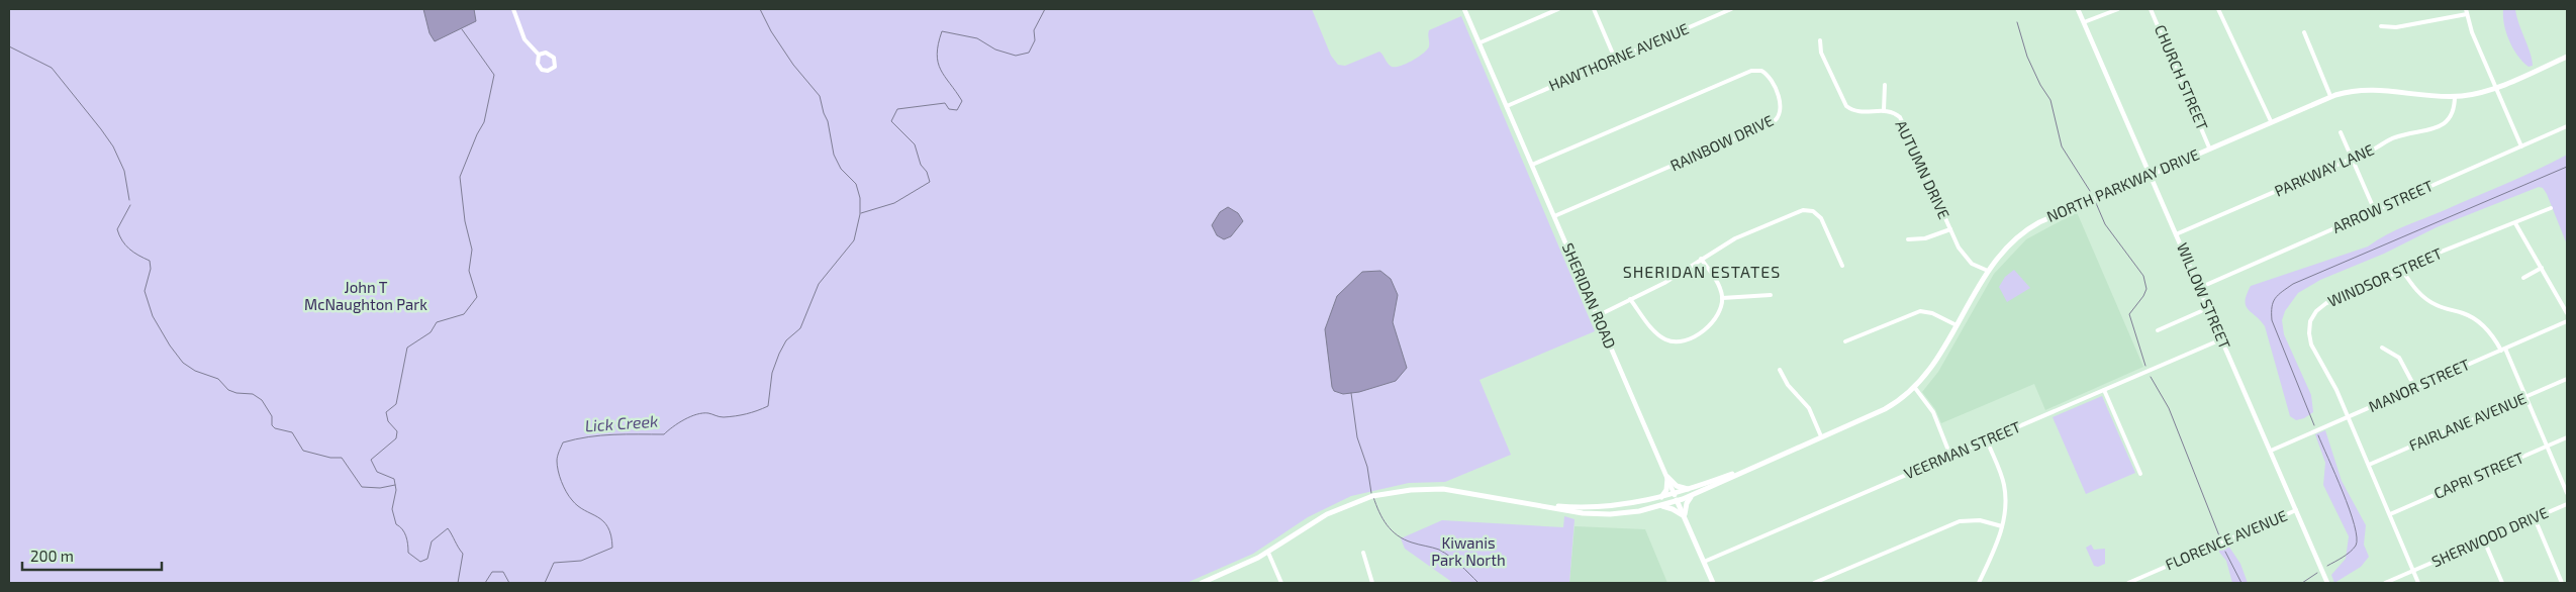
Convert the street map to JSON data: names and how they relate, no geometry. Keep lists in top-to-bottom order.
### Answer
{
  "streets": {
    "main road": ["NORTH PARKWAY DRIVE", "SHERIDAN ROAD"],
    "street": [
      "HAWTHORNE AVENUE",
      "CHURCH STREET",
      "RAINBOW DRIVE",
      "AUTUMN DRIVE",
      "PARKWAY LANE",
      "ARROW STREET",
      "WINDSOR STREET",
      "WILLOW STREET",
      "MANOR STREET",
      "FAIRLANE AVENUE",
      "VEERMAN STREET",
      "CAPRI STREET",
      "SHERWOOD DRIVE",
      "FLORENCE AVENUE"
    ]
  },
  "crossings": [
    ["HAWTHORNE AVENUE", "SHERIDAN ROAD"],
    ["CHURCH STREET", "NORTH PARKWAY DRIVE"],
    ["RAINBOW DRIVE", "SHERIDAN ROAD"],
    ["AUTUMN DRIVE", "NORTH PARKWAY DRIVE"],
    ["PARKWAY LANE", "NORTH PARKWAY DRIVE"],
    ["PARKWAY LANE", "WILLOW STREET"],
    ["NORTH PARKWAY DRIVE", "SHERIDAN ROAD"],
    ["NORTH PARKWAY DRIVE", "WILLOW STREET"],
    ["ARROW STREET", "WILLOW STREET"],
    ["WINDSOR STREET", "MANOR STREET"],
    ["WINDSOR STREET", "FAIRLANE AVENUE"],
    ["WINDSOR STREET", "CAPRI STREET"],
    ["WINDSOR STREET", "SHERWOOD DRIVE"],
    ["SHERIDAN ROAD", "VEERMAN STREET"],
    ["WILLOW STREET", "MANOR STREET"],
    ["WILLOW STREET", "VEERMAN STREET"],
    ["WILLOW STREET", "FLORENCE AVENUE"]
  ],
  "districts": ["SHERIDAN ESTATES"],
  "water": ["Lick Creek"],
  "parks": ["John T McNaughton Park", "Kiwanis Park North"],
  "scale_bar": "200 m"
}
